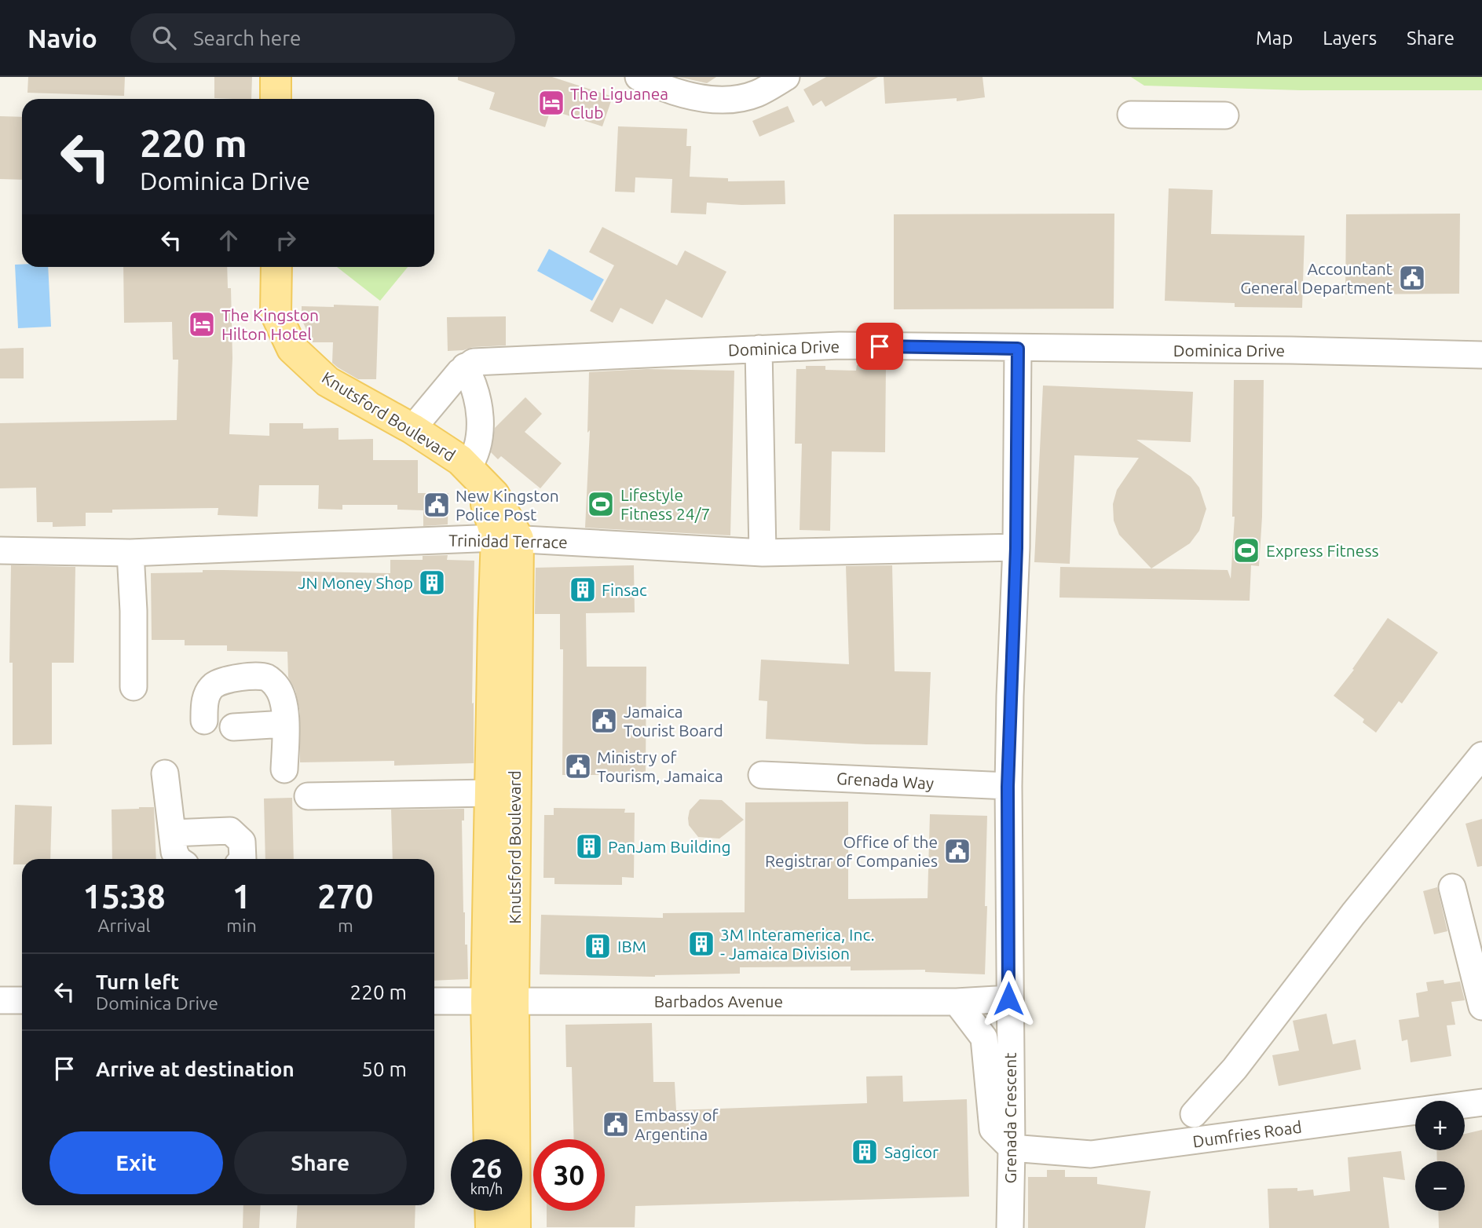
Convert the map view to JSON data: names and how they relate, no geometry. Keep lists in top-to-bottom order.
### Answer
{
  "streets": {
    "main road": ["Knutsford Boulevard"],
    "street": [
      "Dominica Drive",
      "Trinidad Terrace",
      "Grenada Way",
      "Barbados Avenue",
      "Grenada Crescent",
      "Dumfries Road"
    ]
  },
  "crossings": [
    ["Dominica Drive", "Grenada Crescent"],
    ["Knutsford Boulevard", "Trinidad Terrace"],
    ["Knutsford Boulevard", "Barbados Avenue"],
    ["Trinidad Terrace", "Grenada Crescent"],
    ["Grenada Way", "Grenada Crescent"],
    ["Barbados Avenue", "Grenada Crescent"],
    ["Grenada Crescent", "Dumfries Road"]
  ],
  "places": {
    "hotel": ["The Liguanea Club", "The Kingston Hilton Hotel"],
    "public building": [
      "Accountant General Department",
      "New Kingston Police Post",
      "Jamaica Tourist Board",
      "Ministry of Tourism, Jamaica",
      "Office of the Registrar of Companies",
      "Embassy of Argentina"
    ],
    "sports": ["Lifestyle Fitness 24/7", "Express Fitness"],
    "building": [
      "JN Money Shop",
      "Finsac",
      "PanJam Building",
      "3M Interamerica, Inc. - Jamaica Division",
      "IBM",
      "Sagicor"
    ]
  },
  "page": {
    "header": "Navio",
    "search": "Search here",
    "nav": ["Map", "Layers", "Share"],
    "turn": ["220 m", "Dominica Drive"],
    "eta": [
      "15:38",
      "Arrival",
      "1",
      "min",
      "270",
      "m"
    ],
    "list": [
      {
        "name": "Turn left",
        "note": "Dominica Drive",
        "value": "220 m"
      },
      {
        "name": "Arrive at destination",
        "value": "50 m"
      }
    ],
    "map_buttons": ["+", "−"],
    "buttons": ["Exit", "Share"],
    "speed": "26 km/h",
    "limit": "30"
  }
}
